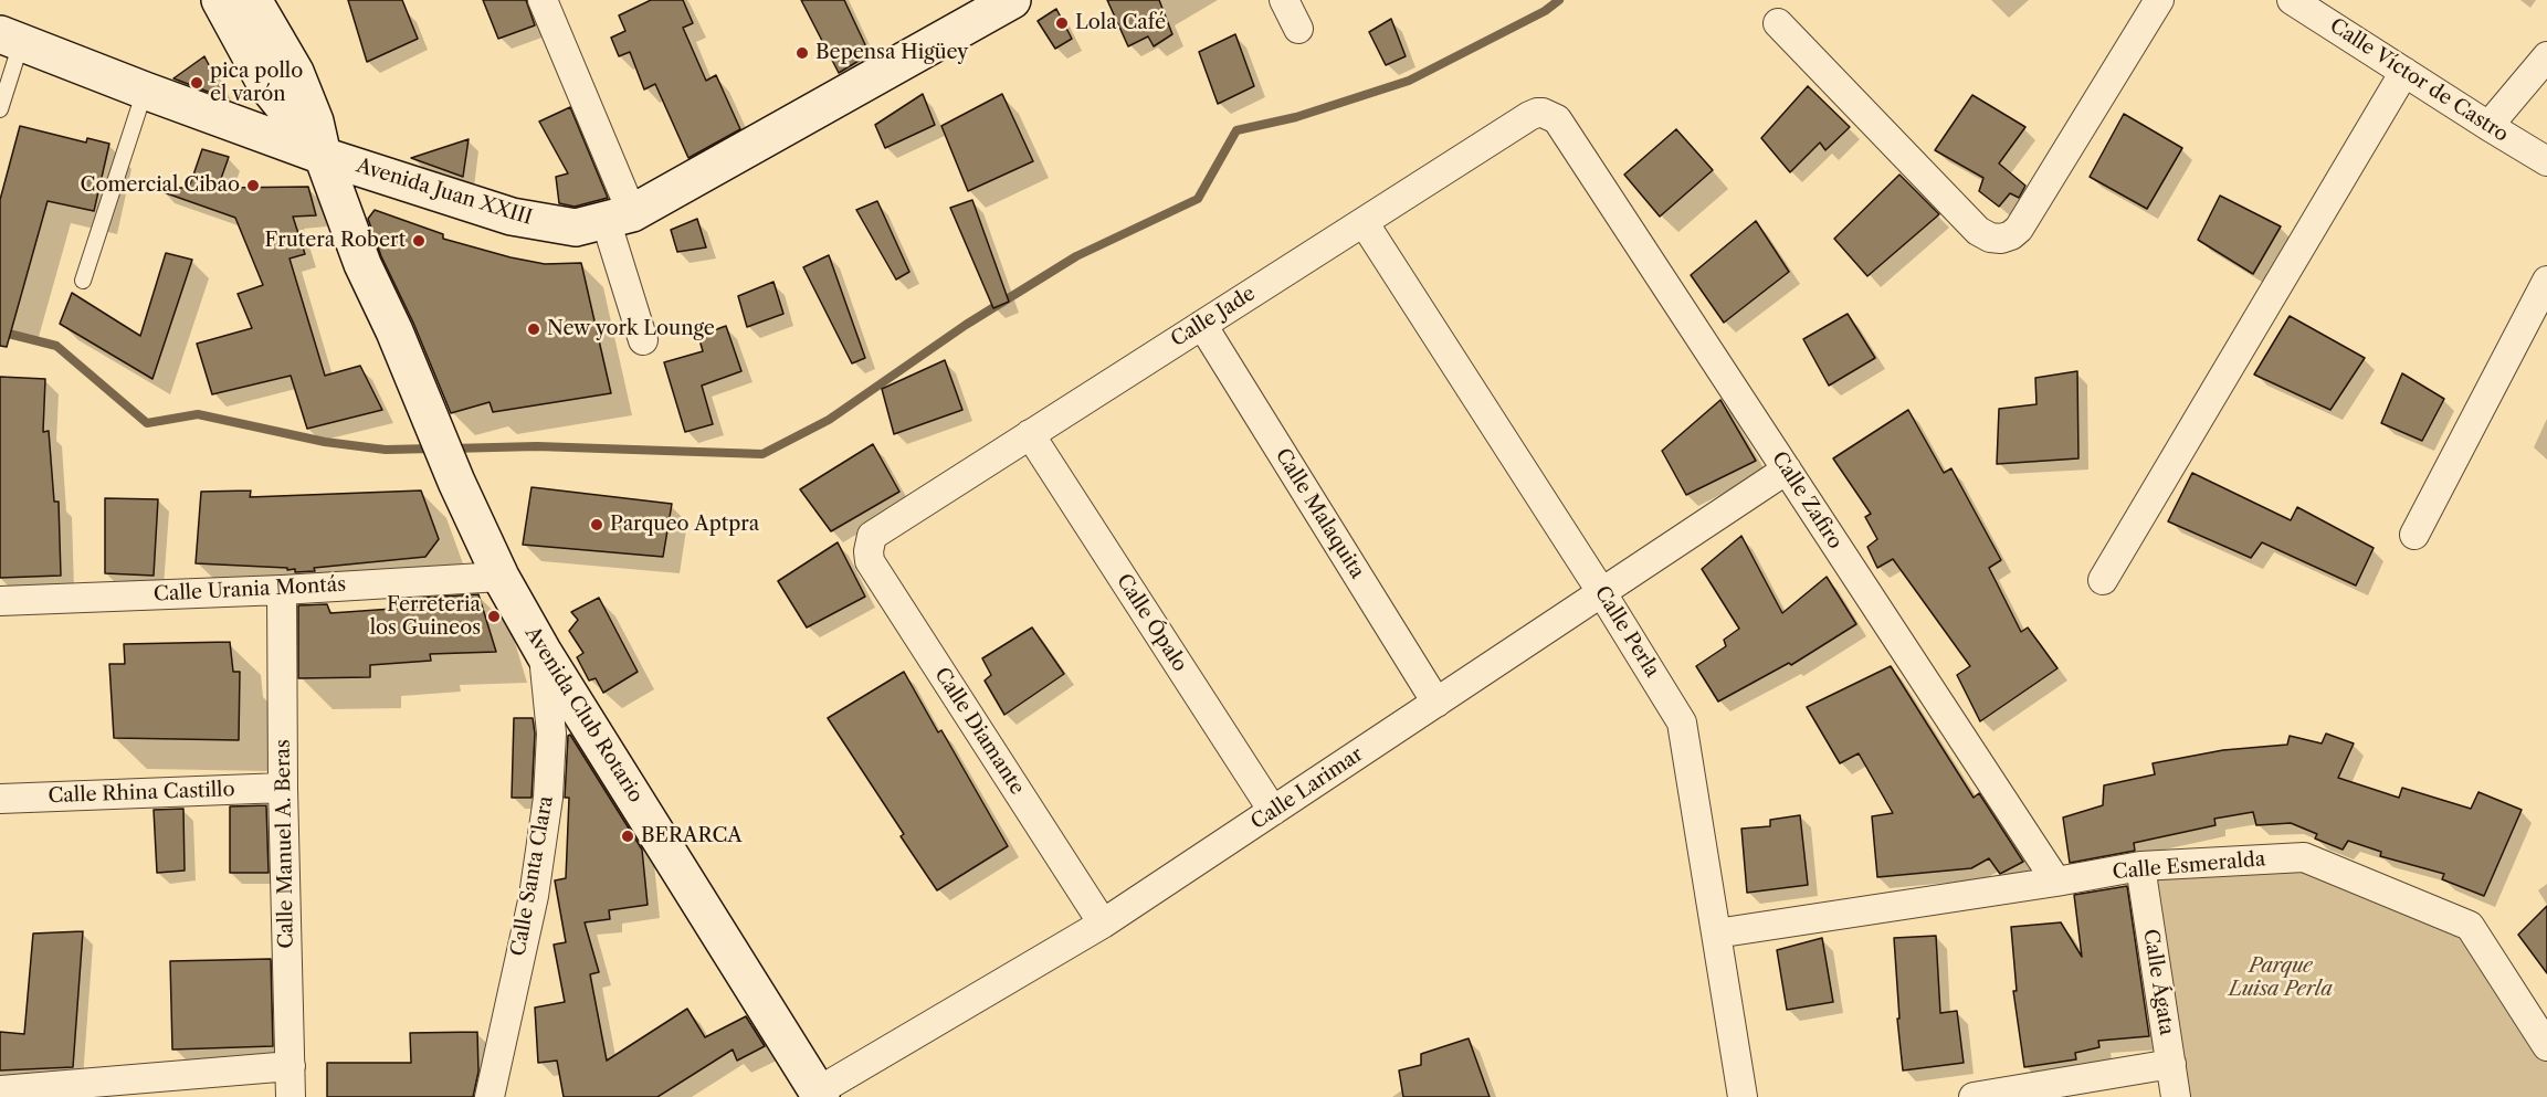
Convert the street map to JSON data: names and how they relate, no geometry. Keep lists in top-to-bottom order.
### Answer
{
  "streets": {
    "main road": ["Avenida Juan XXIII", "Avenida Club Rotario"],
    "street": [
      "Calle Víctor de Castro",
      "Calle Jade",
      "Calle Zafiro",
      "Calle Malaquita",
      "Calle Urania Montás",
      "Calle Ópalo",
      "Calle Perla",
      "Calle Diamante",
      "Calle Larimar",
      "Calle Rhina Castillo",
      "Calle Manuel A. Beras",
      "Calle Esmeralda",
      "Calle Santa Clara",
      "Calle Ágata"
    ]
  },
  "crossings": [
    ["Avenida Juan XXIII", "Avenida Club Rotario"],
    ["Calle Jade", "Calle Zafiro"],
    ["Calle Jade", "Calle Malaquita"],
    ["Calle Jade", "Calle Ópalo"],
    ["Calle Jade", "Calle Perla"],
    ["Calle Jade", "Calle Diamante"],
    ["Calle Zafiro", "Calle Larimar"],
    ["Calle Zafiro", "Calle Esmeralda"],
    ["Calle Malaquita", "Calle Larimar"],
    ["Calle Urania Montás", "Avenida Club Rotario"],
    ["Calle Urania Montás", "Calle Manuel A. Beras"],
    ["Calle Ópalo", "Calle Larimar"],
    ["Calle Perla", "Calle Larimar"],
    ["Calle Perla", "Calle Esmeralda"],
    ["Avenida Club Rotario", "Calle Larimar"],
    ["Avenida Club Rotario", "Calle Santa Clara"],
    ["Calle Diamante", "Calle Larimar"],
    ["Calle Rhina Castillo", "Calle Manuel A. Beras"],
    ["Calle Esmeralda", "Calle Ágata"]
  ],
  "parks": ["Parque Luisa Perla"],
  "places": [
    "Lola Café",
    "Bepensa Higüey",
    "pica pollo el varón",
    "Comercial Cibao",
    "Frutera Robert",
    "New york Lounge",
    "Parqueo Aptpra",
    "Ferreteria los Guineos",
    "BERARCA"
  ]
}
